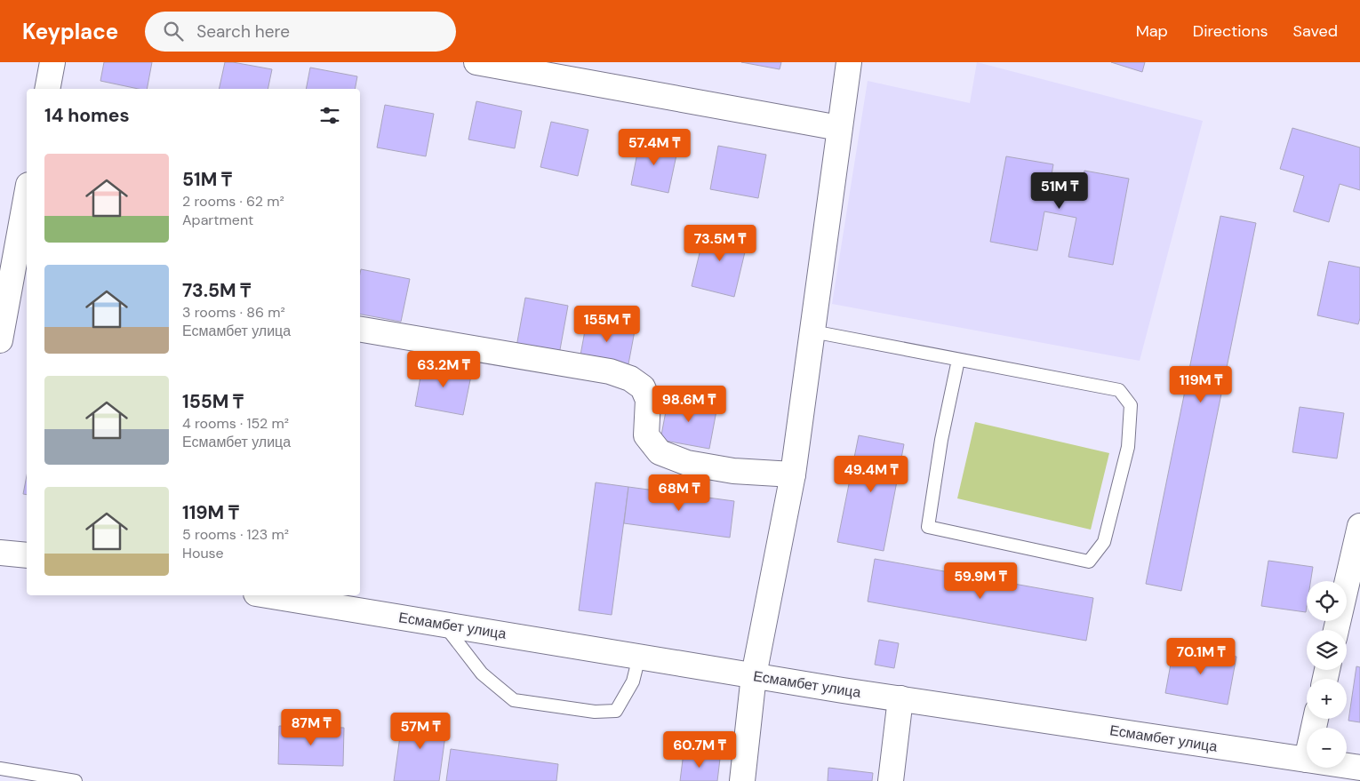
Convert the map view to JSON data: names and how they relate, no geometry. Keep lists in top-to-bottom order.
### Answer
{
  "streets": {
    "street": ["Есмамбет улица"]
  },
  "page": {
    "header": "Keyplace",
    "search": "Search here",
    "nav": ["Map", "Directions", "Saved"],
    "heading": "14 homes",
    "price": [
      "57.4M ₸",
      "51M ₸",
      "73.5M ₸",
      "155M ₸",
      "63.2M ₸",
      "119M ₸",
      "98.6M ₸",
      "49.4M ₸",
      "68M ₸",
      "59.9M ₸",
      "70.1M ₸",
      "87M ₸",
      "57M ₸",
      "60.7M ₸"
    ],
    "list": [
      {
        "name": "51M ₸",
        "note": "2 rooms · 62 m² · Apartment"
      },
      {
        "name": "73.5M ₸",
        "note": "3 rooms · 86 m² · Есмамбет улица"
      },
      {
        "name": "155M ₸",
        "note": "4 rooms · 152 m² · Есмамбет улица"
      },
      {
        "name": "119M ₸",
        "note": "5 rooms · 123 m² · House"
      }
    ],
    "map_buttons": ["+", "−"]
  }
}
